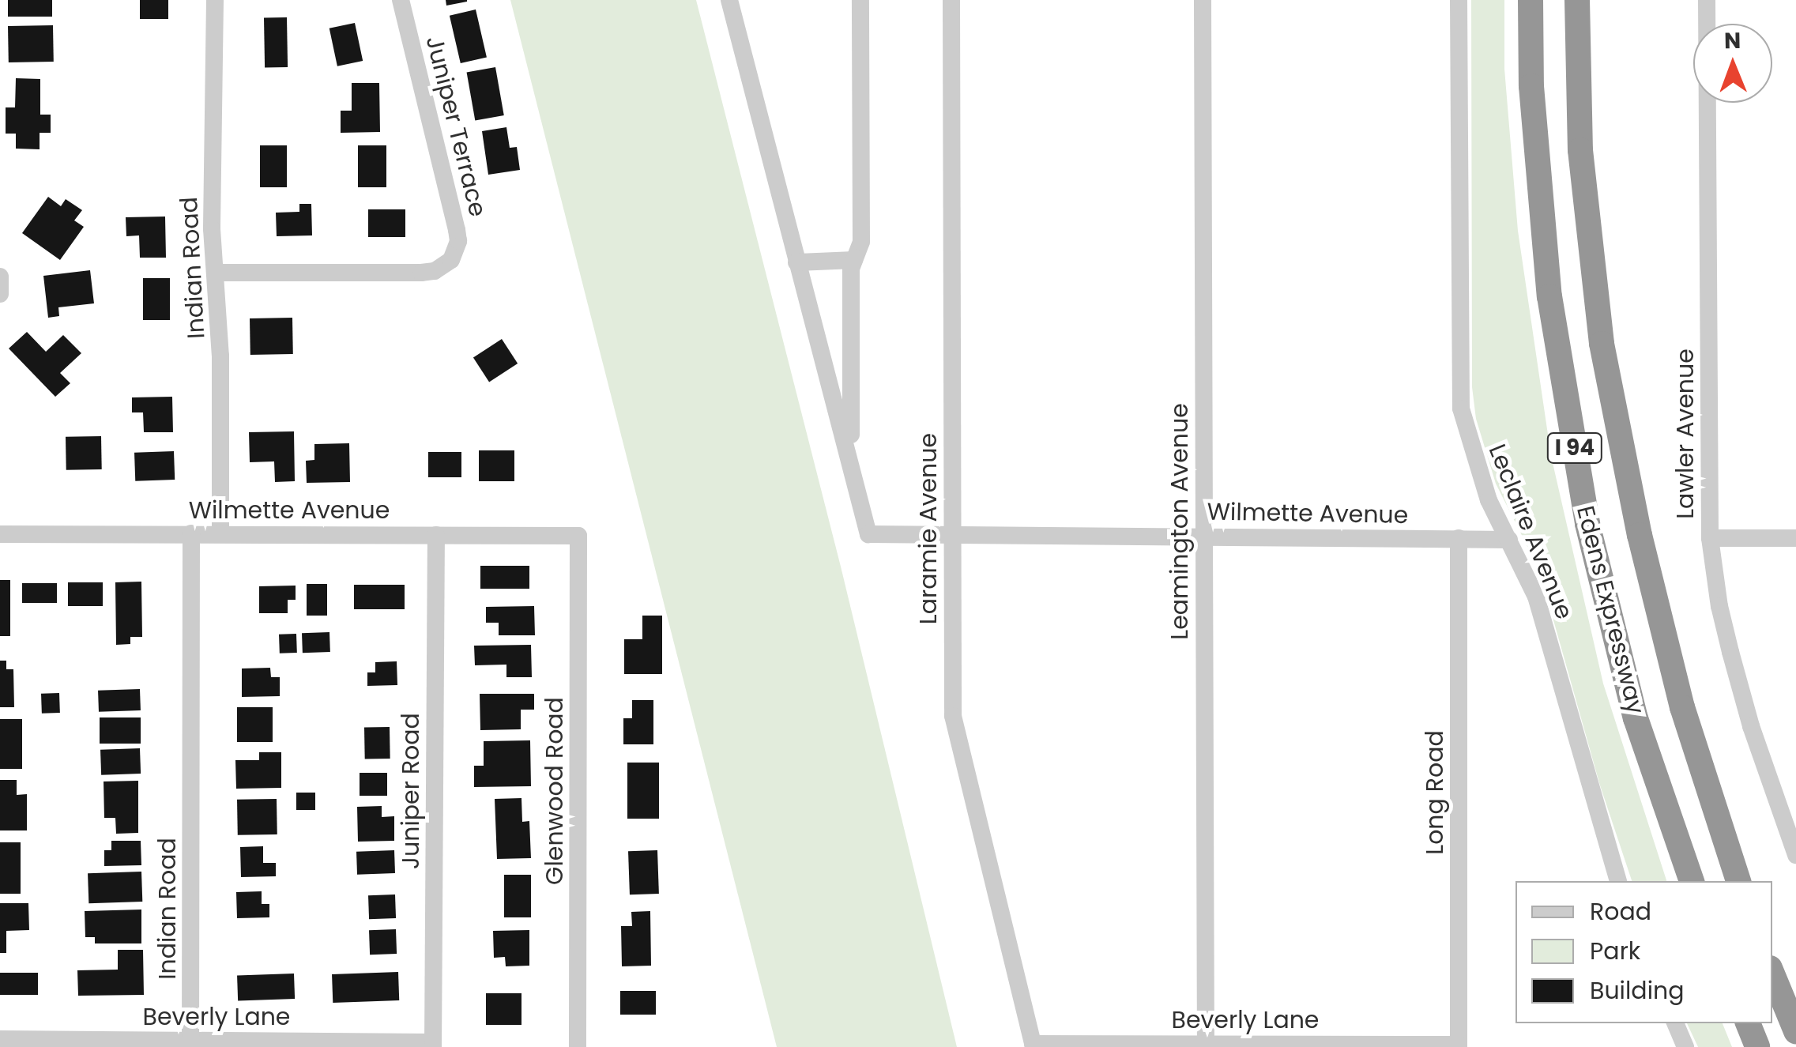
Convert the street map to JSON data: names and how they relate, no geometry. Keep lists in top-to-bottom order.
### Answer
{
  "streets": {
    "highway": ["I 94", "Edens Expressway"],
    "street": [
      "Juniper Terrace",
      "Indian Road",
      "Lawler Avenue",
      "Wilmette Avenue",
      "Leamington Avenue",
      "Laramie Avenue",
      "Leclaire Avenue",
      "Juniper Road",
      "Glenwood Road",
      "Long Road",
      "Beverly Lane"
    ]
  },
  "crossings": [
    ["Juniper Terrace", "Indian Road"],
    ["Indian Road", "Wilmette Avenue"],
    ["Indian Road", "Beverly Lane"],
    ["Wilmette Avenue", "Leamington Avenue"],
    ["Wilmette Avenue", "Laramie Avenue"],
    ["Wilmette Avenue", "Leclaire Avenue"],
    ["Wilmette Avenue", "Juniper Road"],
    ["Wilmette Avenue", "Glenwood Road"],
    ["Wilmette Avenue", "Long Road"],
    ["Leamington Avenue", "Beverly Lane"],
    ["Laramie Avenue", "Beverly Lane"],
    ["Juniper Road", "Beverly Lane"],
    ["Long Road", "Beverly Lane"]
  ],
  "legend": ["Road", "Park", "Building"],
  "north": "top"
}
